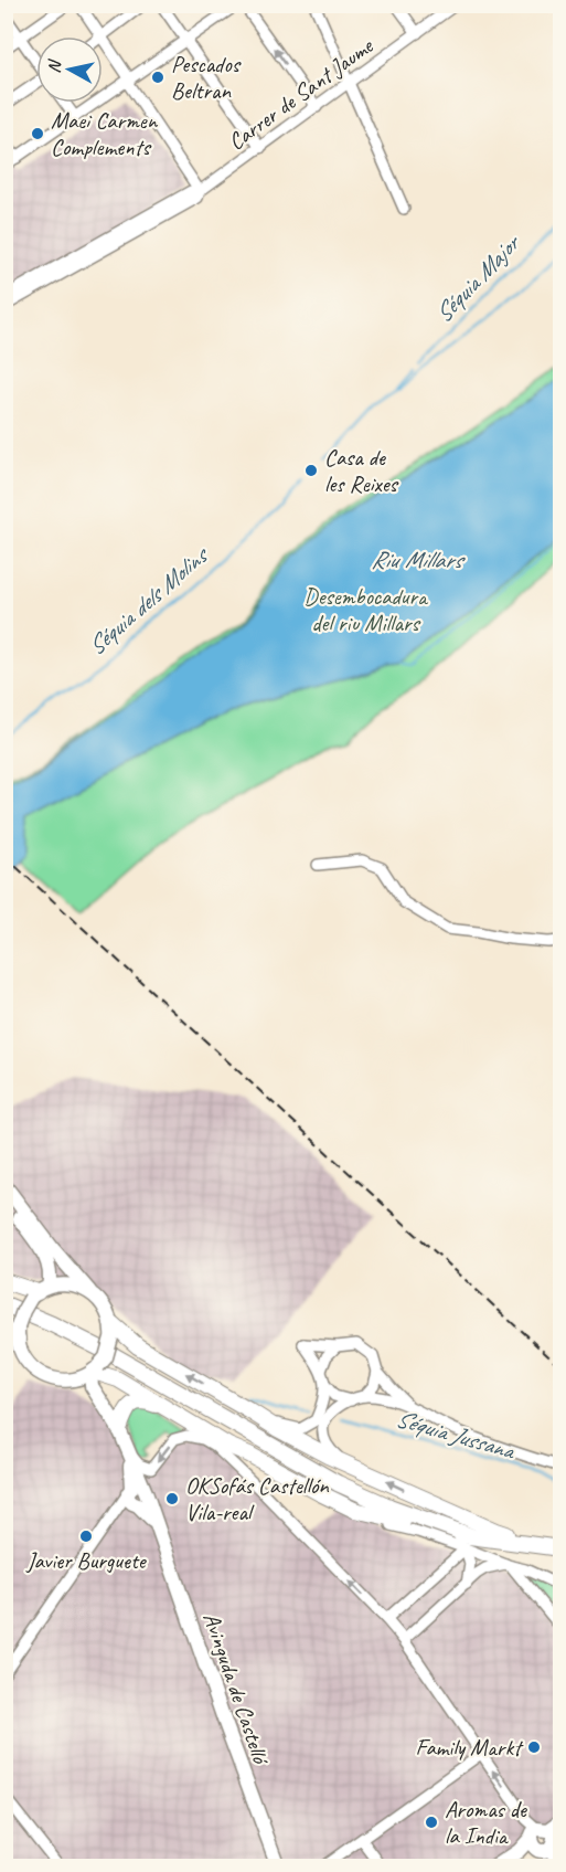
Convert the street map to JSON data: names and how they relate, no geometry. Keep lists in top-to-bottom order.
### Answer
{
  "streets": {
    "main road": ["Avinguda de Castelló"],
    "street": ["Carrer de Sant Jaume"]
  },
  "water": [
    "Séquia Major",
    "Riu Millars",
    "Séquia dels Molins",
    "Séquia Jussana"
  ],
  "parks": ["Desembocadura del riu Millars"],
  "places": [
    "Pescados Beltran",
    "Maei Carmen Complements",
    "Casa de les Reixes",
    "OKSofás Castellón Vila-real",
    "Javier Burguete",
    "Family Markt",
    "Aromas de la India"
  ],
  "north": "left"
}
